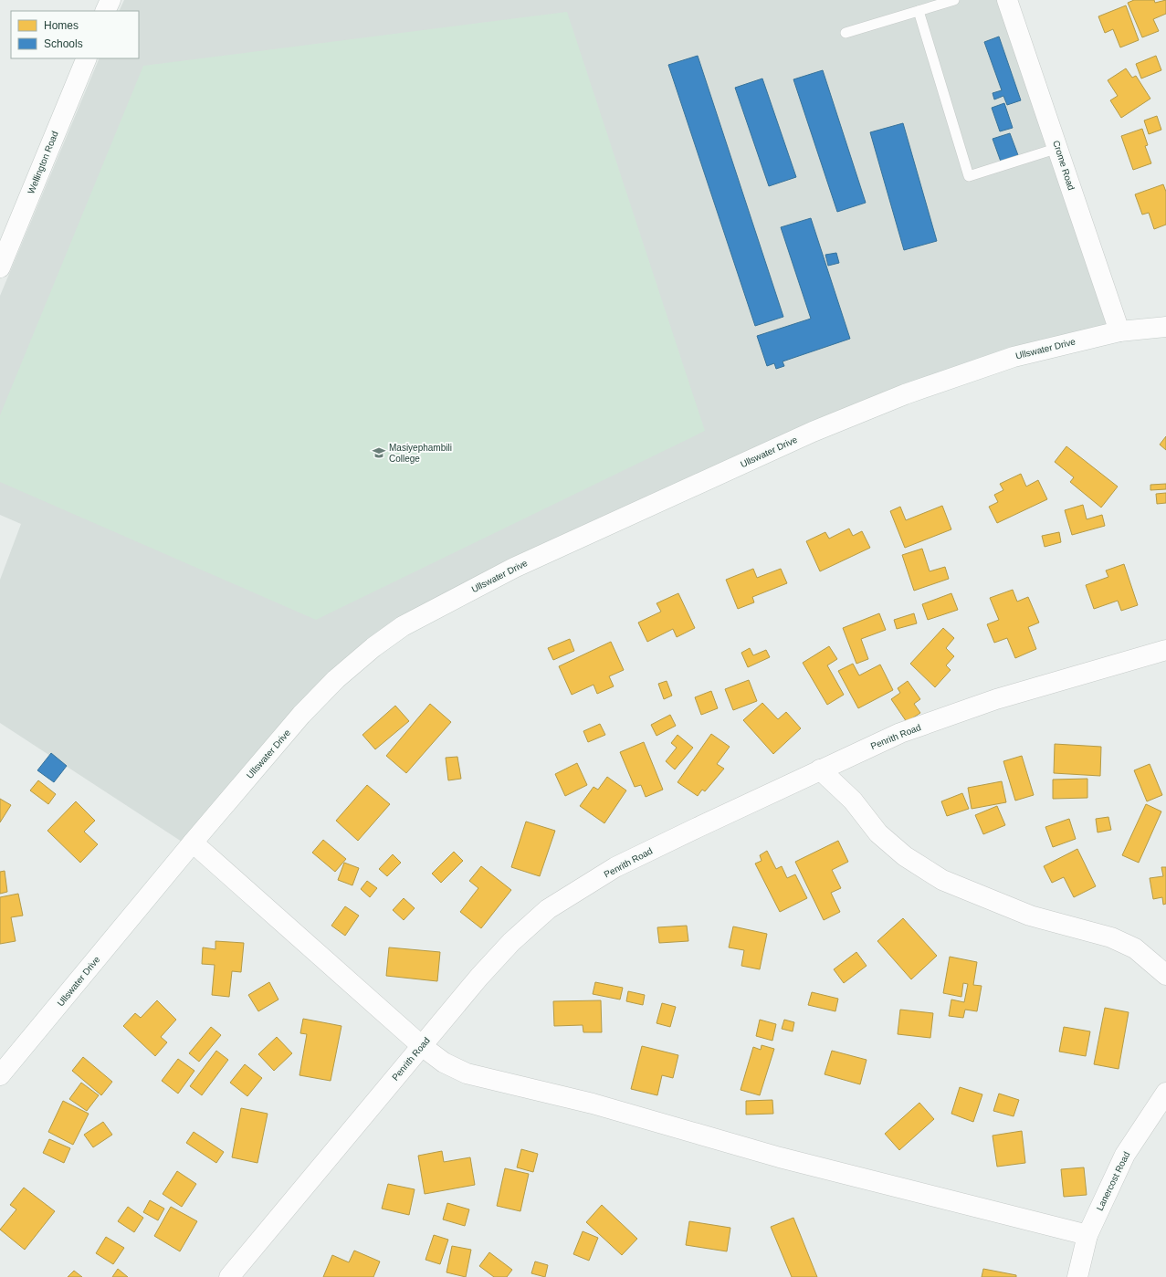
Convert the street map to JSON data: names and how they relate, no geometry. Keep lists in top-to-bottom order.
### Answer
{
  "streets": {
    "street": [
      "Wellington Road",
      "Crome Road",
      "Ullswater Drive",
      "Penrith Road",
      "Lanercost Road"
    ]
  },
  "crossings": [
    ["Crome Road", "Ullswater Drive"]
  ],
  "places": {
    "school or university": ["Masiyephambili College"]
  },
  "legend": ["Homes", "Schools"]
}
